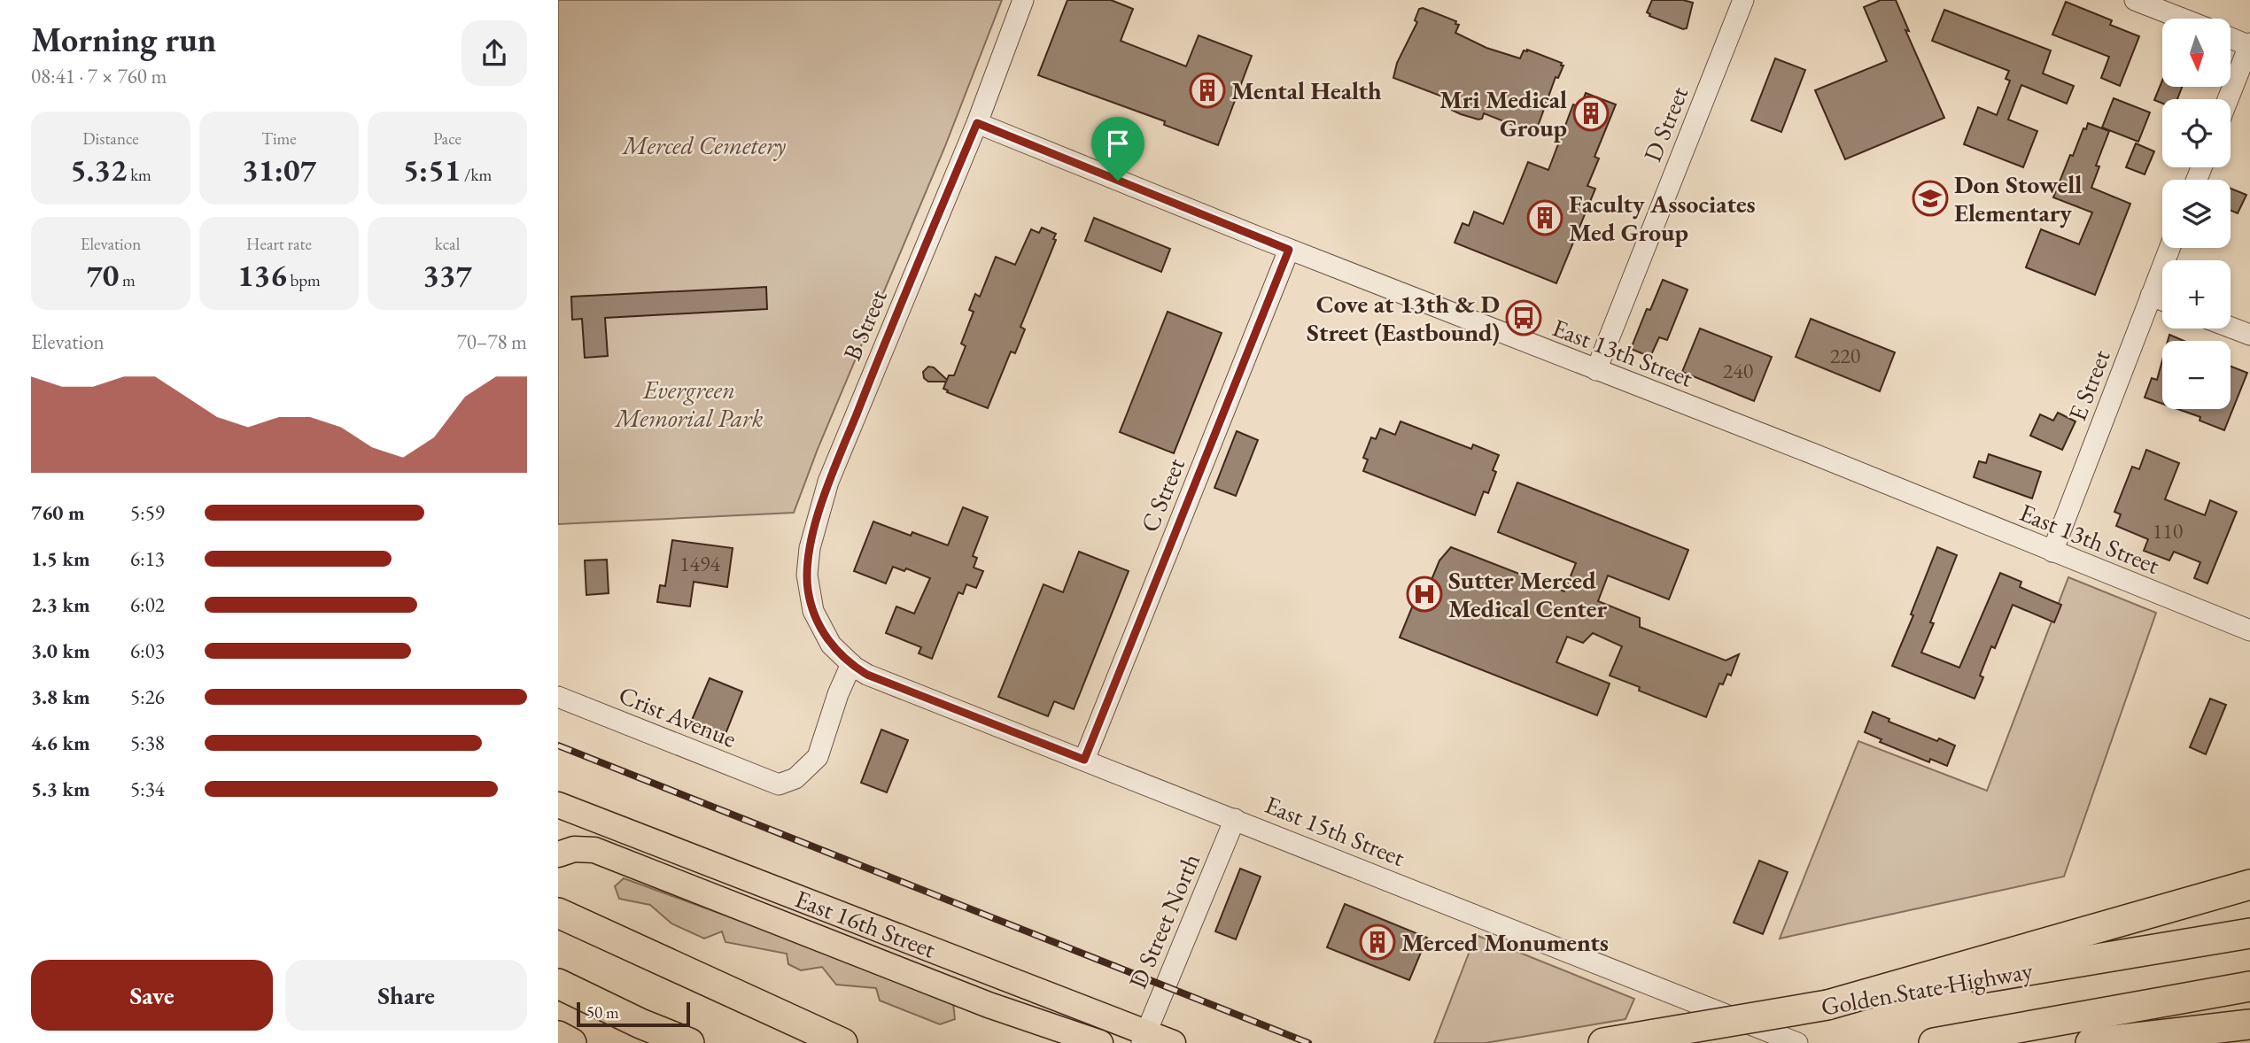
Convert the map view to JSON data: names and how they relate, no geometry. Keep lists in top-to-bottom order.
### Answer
{
  "streets": {
    "highway": ["Golden State Highway"],
    "main road": ["East 16th Street"],
    "street": [
      "D Street",
      "B Street",
      "East 13th Street",
      "E Street",
      "C Street",
      "Crist Avenue",
      "East 15th Street",
      "D Street North"
    ]
  },
  "crossings": [
    ["D Street", "East 13th Street"],
    ["B Street", "East 13th Street"],
    ["B Street", "Crist Avenue"],
    ["B Street", "East 15th Street"],
    ["East 13th Street", "E Street"],
    ["East 13th Street", "C Street"],
    ["C Street", "East 15th Street"],
    ["Crist Avenue", "East 15th Street"],
    ["East 15th Street", "D Street North"],
    ["D Street North", "East 16th Street"]
  ],
  "parks": ["Merced Cemetery", "Evergreen Memorial Park"],
  "places": {
    "building": [
      "Mental Health",
      "Mri Medical Group",
      "Faculty Associates Med Group",
      "Merced Monuments"
    ],
    "school or university": ["Don Stowell Elementary"],
    "bus stop": ["Cove at 13th & D Street (Eastbound)"],
    "hospital": ["Sutter Merced Medical Center"]
  },
  "house_numbers": [
    "220",
    "240",
    "110",
    "1494"
  ],
  "scale_bar": "50 m",
  "north": "bottom",
  "page": {
    "heading": ["Morning run", "08:41 · 7 × 760 m"],
    "map_buttons": ["+", "−"],
    "stats": [
      ["Distance", "5.32 km"],
      ["Time", "31:07"],
      ["Pace", "5:51 /km"],
      ["Elevation", "70 m"],
      ["Heart rate", "136 bpm"],
      ["kcal", "337"]
    ],
    "chart": ["Elevation", "70–78 m"],
    "list": [
      {
        "name": "760 m",
        "note": "5:59"
      },
      {
        "name": "1.5 km",
        "note": "6:13"
      },
      {
        "name": "2.3 km",
        "note": "6:02"
      },
      {
        "name": "3.0 km",
        "note": "6:03"
      },
      {
        "name": "3.8 km",
        "note": "5:26"
      },
      {
        "name": "4.6 km",
        "note": "5:38"
      },
      {
        "name": "5.3 km",
        "note": "5:34"
      }
    ],
    "buttons": ["Save", "Share"],
    "scale": "50 m"
  }
}
